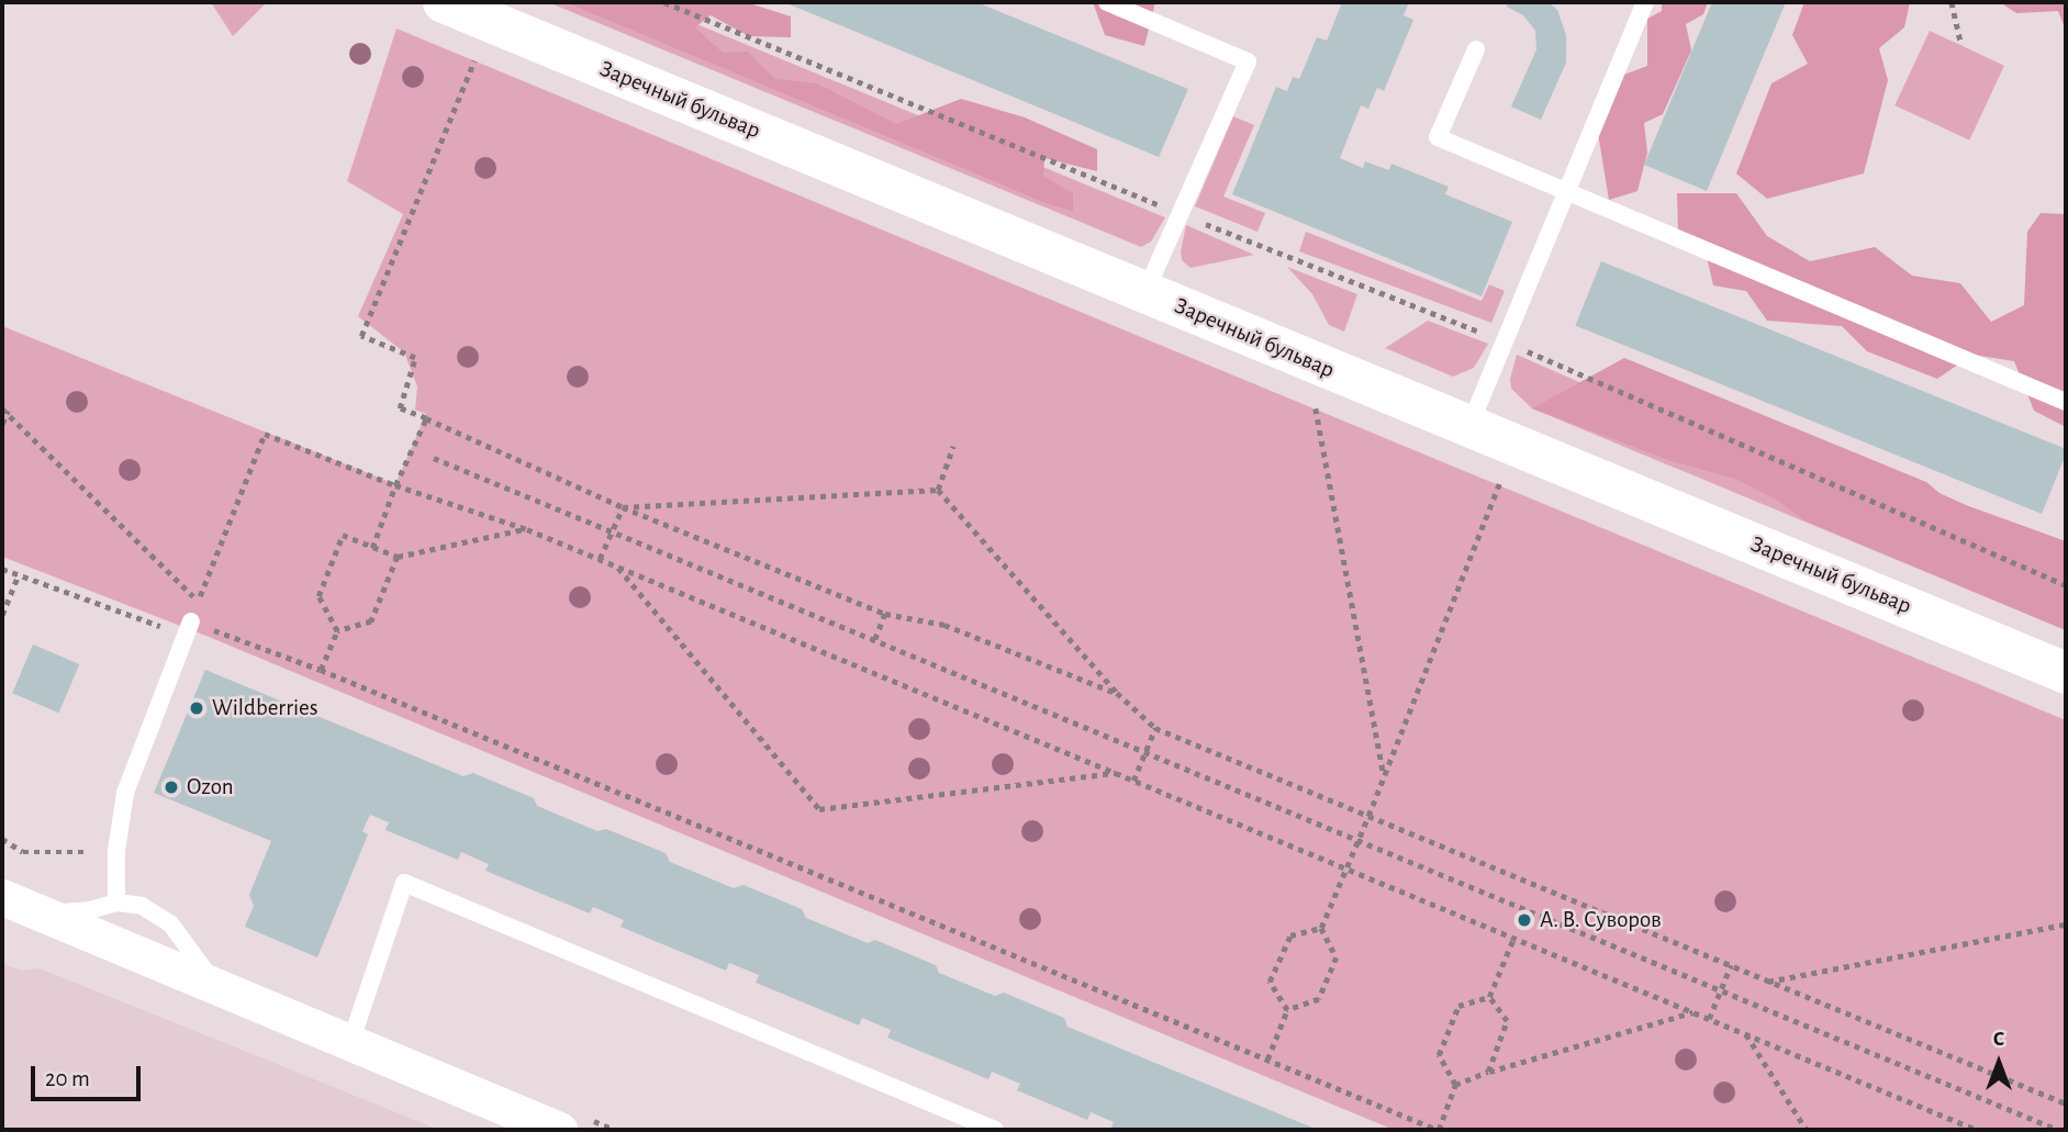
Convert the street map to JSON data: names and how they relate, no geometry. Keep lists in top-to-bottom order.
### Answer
{
  "streets": {
    "street": ["Заречный бульвар"]
  },
  "places": ["Wildberries", "Ozon", "А. В. Суворов"],
  "scale_bar": "20 m",
  "north": "top"
}
